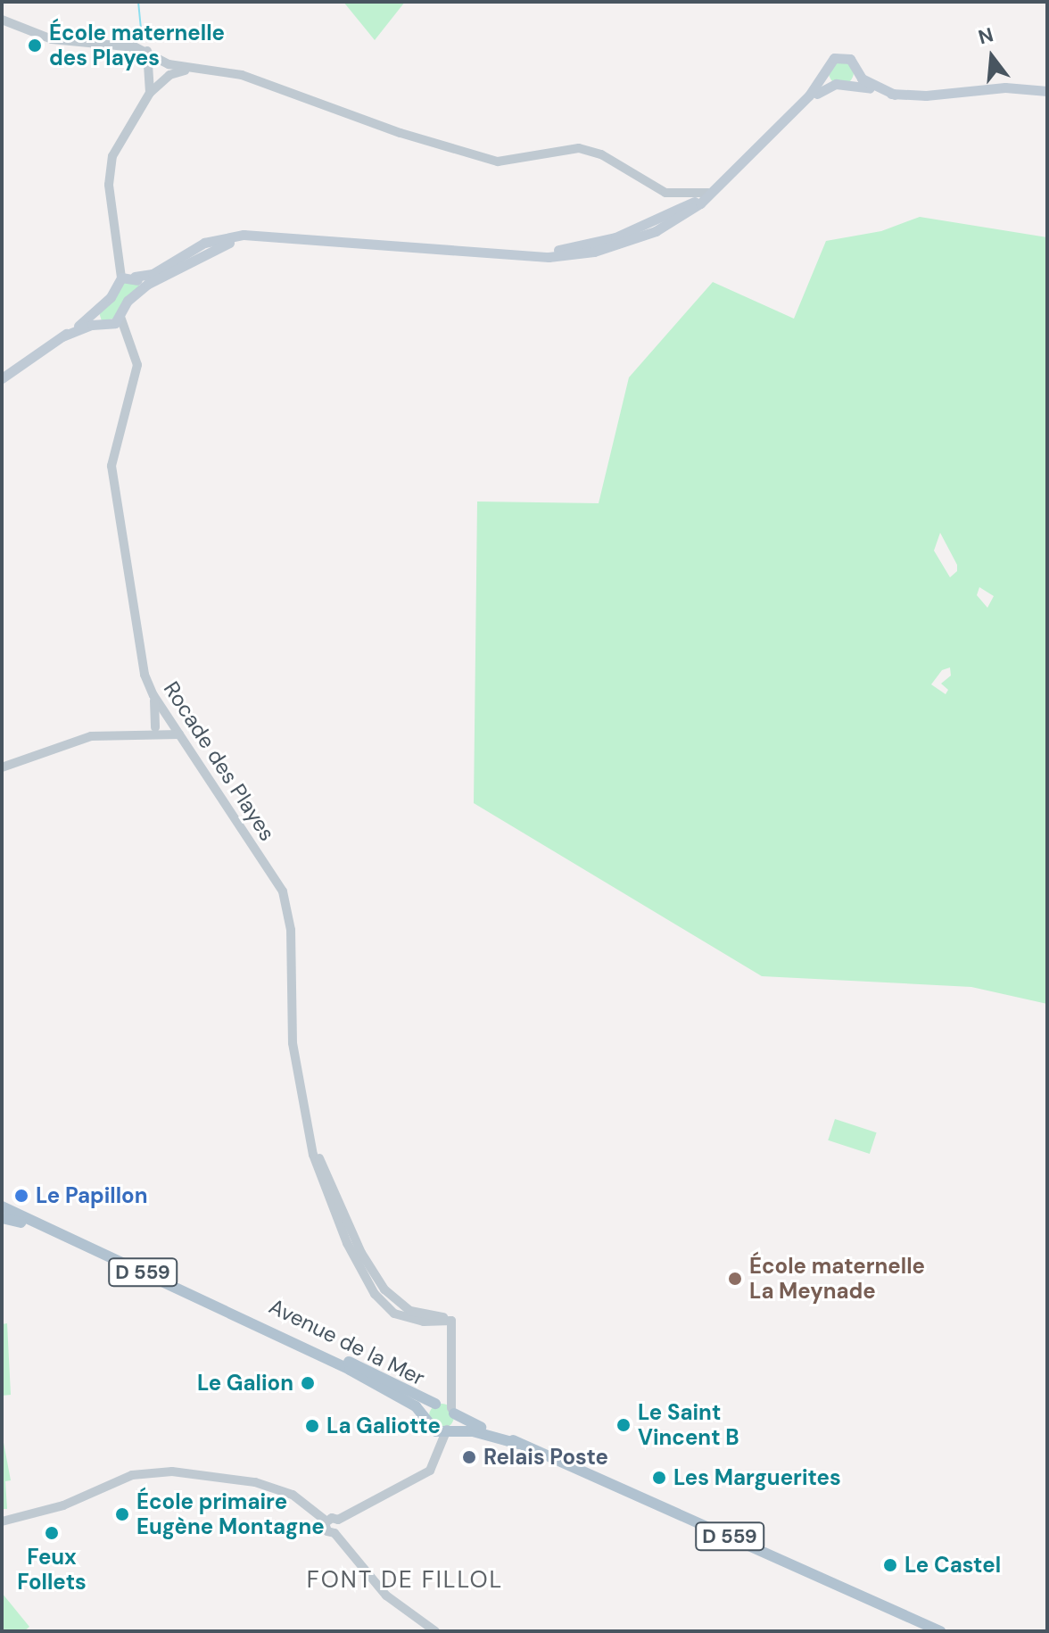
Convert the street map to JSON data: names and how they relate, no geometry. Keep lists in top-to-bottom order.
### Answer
{
  "streets": {
    "main road": ["D 559", "Avenue de la Mer"],
    "street": ["Rocade des Playes"]
  },
  "crossings": [
    ["Rocade des Playes", "D 559"],
    ["Rocade des Playes", "Avenue de la Mer"],
    ["D 559", "Avenue de la Mer"]
  ],
  "districts": ["FONT DE FILLOL"],
  "places": [
    "École maternelle des Playes",
    "Le Papillon",
    "École maternelle La Meynade",
    "Le Galion",
    "Le Saint Vincent B",
    "La Galiotte",
    "Relais Poste",
    "Les Marguerites",
    "École primaire Eugène Montagne",
    "Feux Follets",
    "Le Castel"
  ],
  "north": "top"
}
